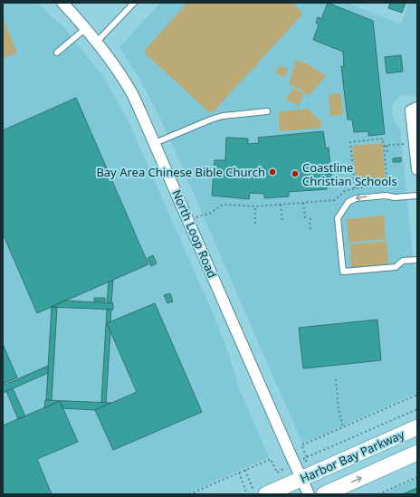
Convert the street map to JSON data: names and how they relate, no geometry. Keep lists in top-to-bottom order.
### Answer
{
  "streets": {
    "main road": ["Harbor Bay Parkway"],
    "street": ["North Loop Road"]
  },
  "crossings": [
    ["North Loop Road", "Harbor Bay Parkway"]
  ],
  "places": ["Bay Area Chinese Bible Church", "Coastline Christian Schools"]
}
